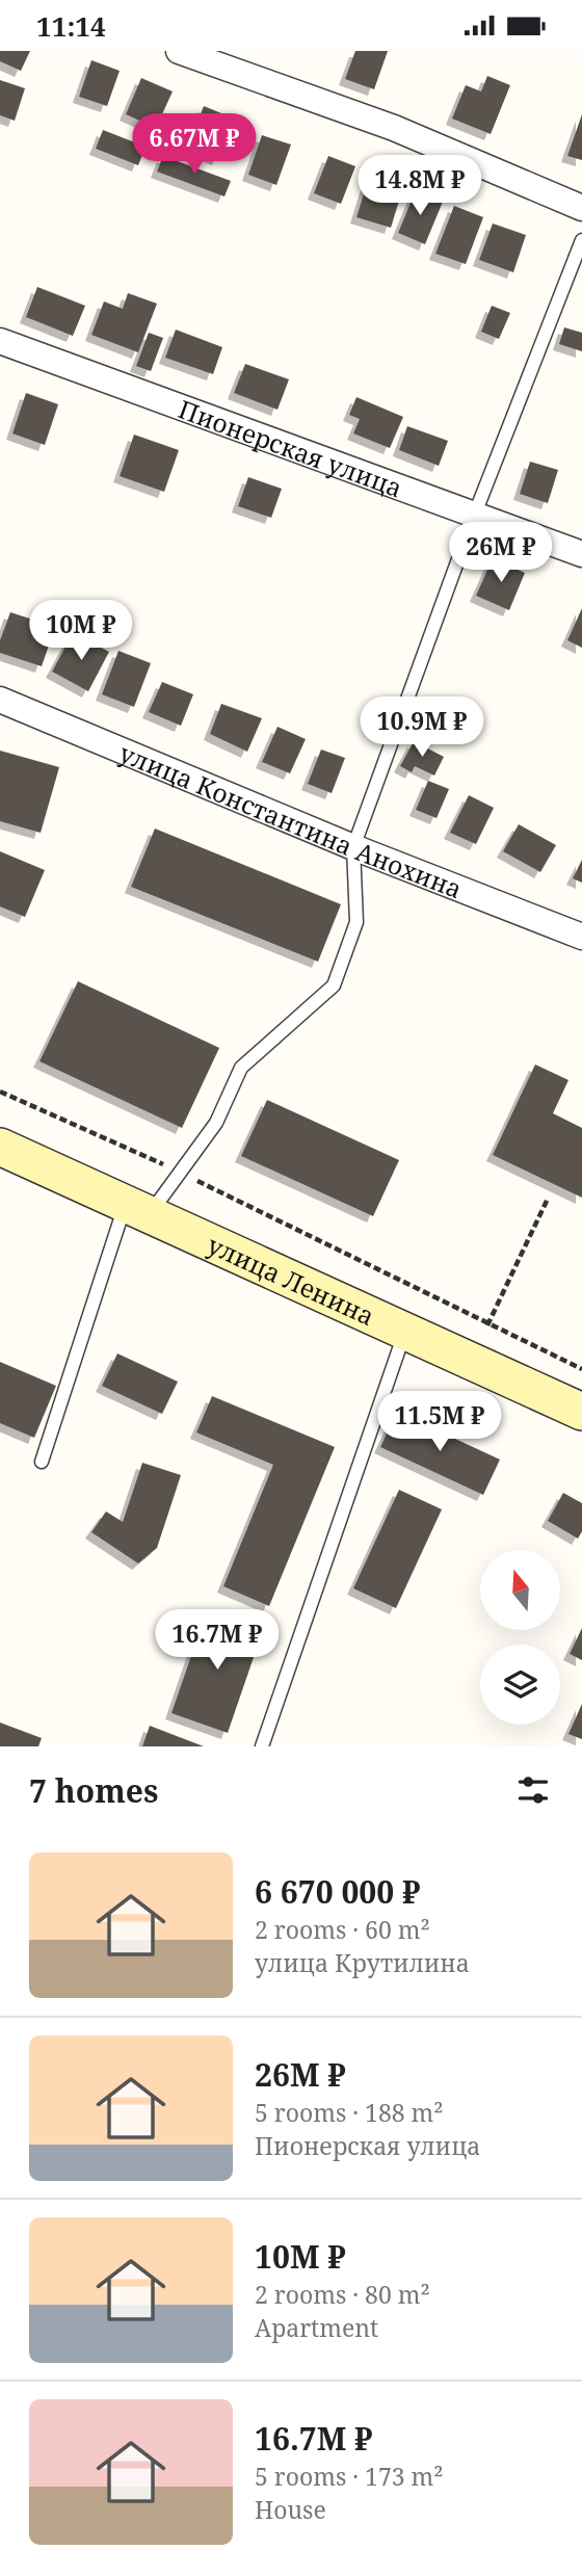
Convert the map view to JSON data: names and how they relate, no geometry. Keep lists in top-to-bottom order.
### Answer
{
  "streets": {
    "main road": ["улица Ленина"],
    "street": ["Пионерская улица", "улица Константина Анохина"]
  },
  "north": "top",
  "page": {
    "status": "11:14",
    "price": [
      "6.67M ₽",
      "14.8M ₽",
      "26M ₽",
      "10M ₽",
      "10.9M ₽",
      "11.5M ₽",
      "16.7M ₽"
    ],
    "heading": "7 homes",
    "list": [
      {
        "name": "6 670 000 ₽",
        "note": "2 rooms · 60 m² · улица Крутилина"
      },
      {
        "name": "26M ₽",
        "note": "5 rooms · 188 m² · Пионерская улица"
      },
      {
        "name": "10M ₽",
        "note": "2 rooms · 80 m² · Apartment"
      },
      {
        "name": "16.7M ₽",
        "note": "5 rooms · 173 m² · House"
      }
    ]
  }
}
